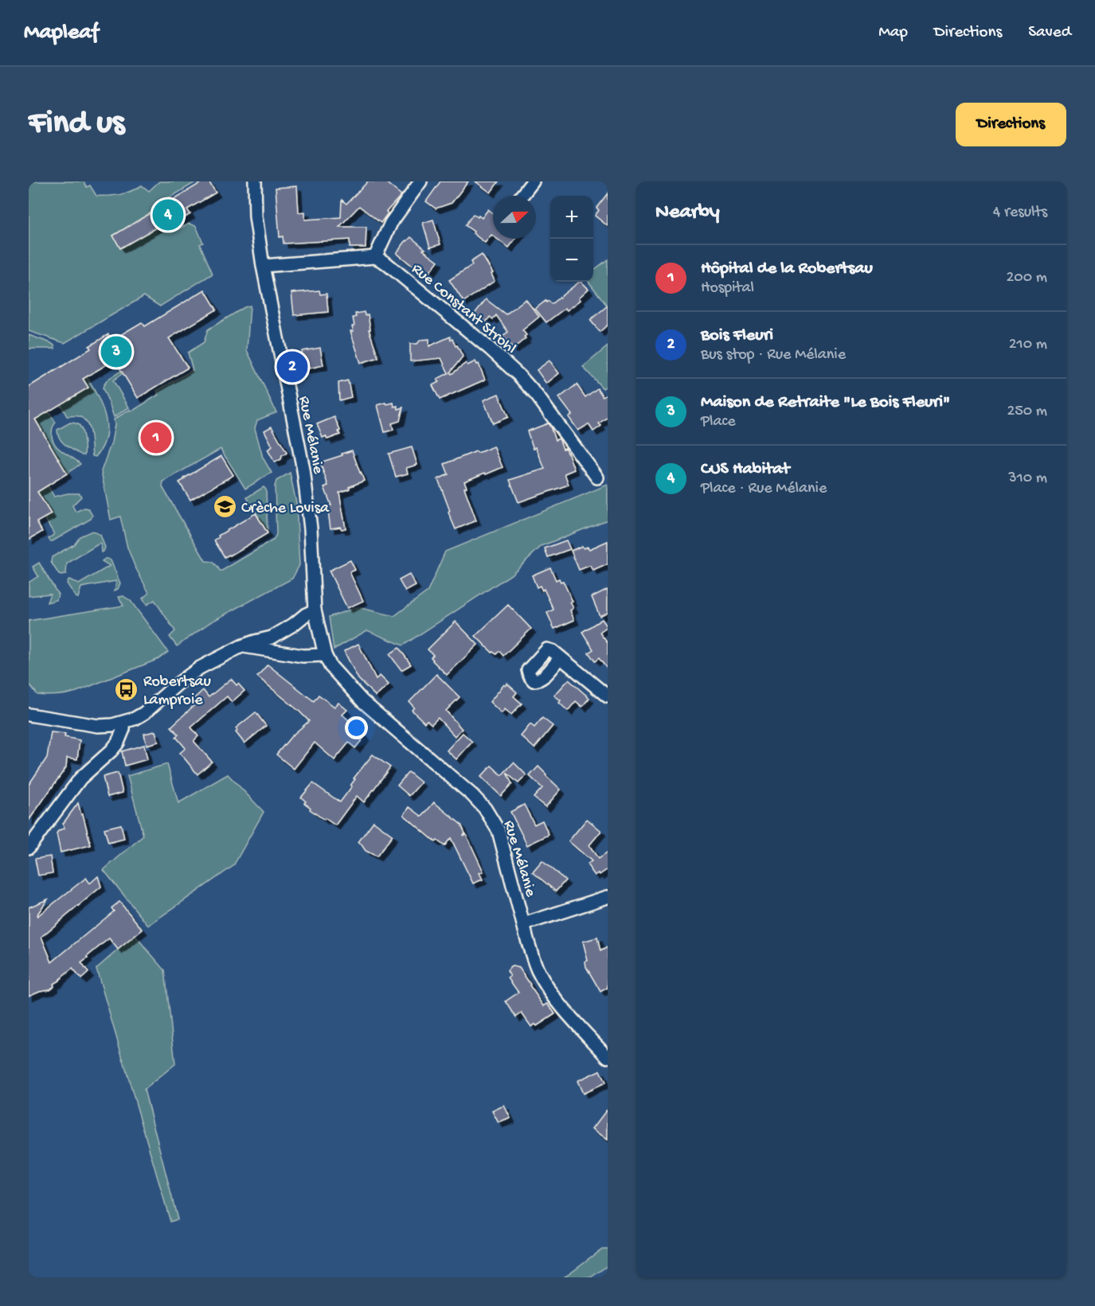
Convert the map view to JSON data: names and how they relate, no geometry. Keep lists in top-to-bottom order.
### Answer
{
  "streets": {
    "street": ["Rue Constant Strohl", "Rue Mélanie"]
  },
  "places": {
    "school or university": ["Crèche Lovisa"],
    "bus stop": ["Robertsau Lamproie"]
  },
  "north": "right",
  "page": {
    "header": "Mapleaf",
    "nav": ["Map", "Directions", "Saved"],
    "buttons": "Directions",
    "title": "Find us",
    "heading": ["Nearby", "4 results"],
    "map_buttons": ["+", "−"],
    "pins": [
      "4",
      "3",
      "2",
      "1"
    ],
    "list": [
      {
        "mark": "1",
        "name": "Hôpital de la Robertsau",
        "note": "Hospital",
        "value": "200 m"
      },
      {
        "mark": "2",
        "name": "Bois Fleuri",
        "note": "Bus stop · Rue Mélanie",
        "value": "210 m"
      },
      {
        "mark": "3",
        "name": "Maison de Retraite \"Le Bois Fleuri\"",
        "note": "Place",
        "value": "250 m"
      },
      {
        "mark": "4",
        "name": "CUS Habitat",
        "note": "Place · Rue Mélanie",
        "value": "310 m"
      }
    ]
  }
}
